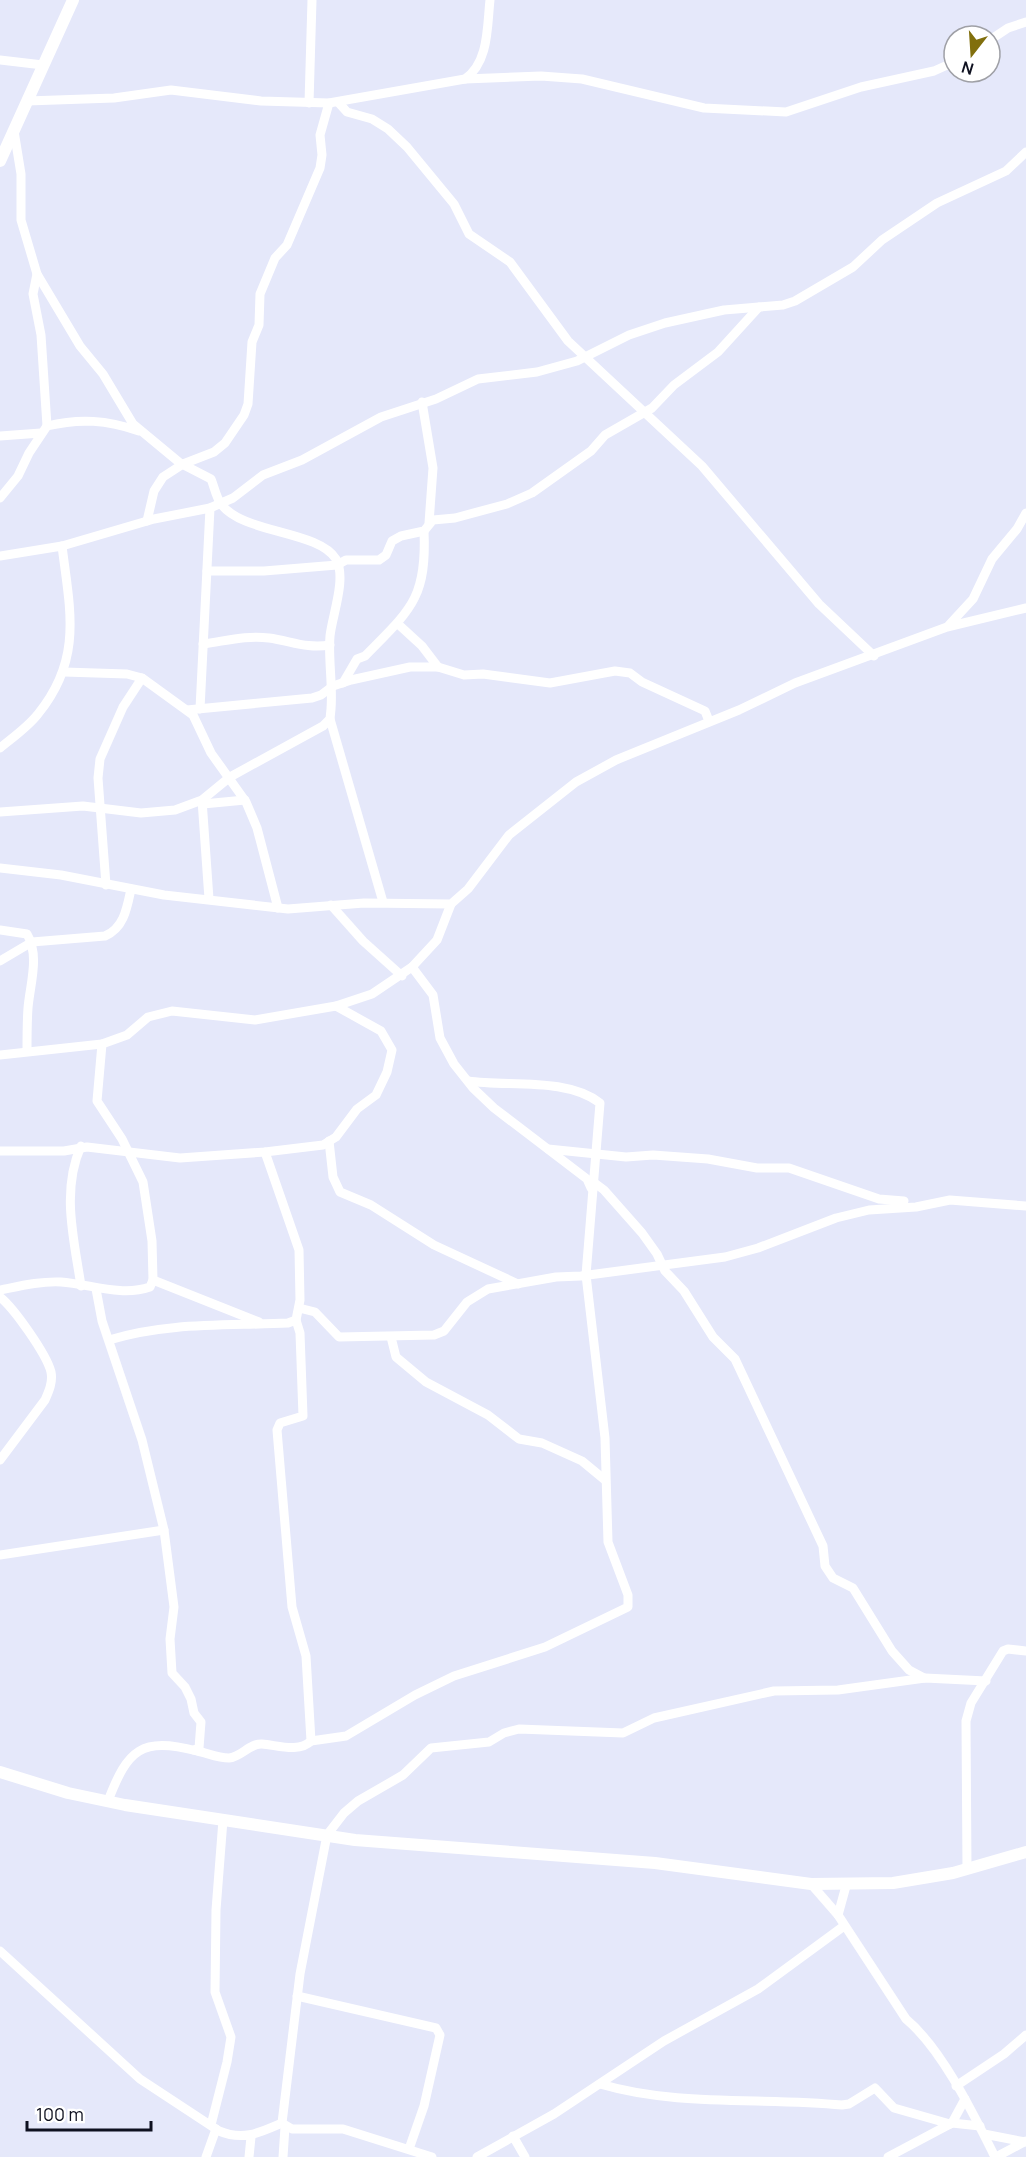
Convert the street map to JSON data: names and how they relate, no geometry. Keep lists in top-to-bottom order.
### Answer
{
  "scale_bar": "100 m",
  "north": "bottom"
}
